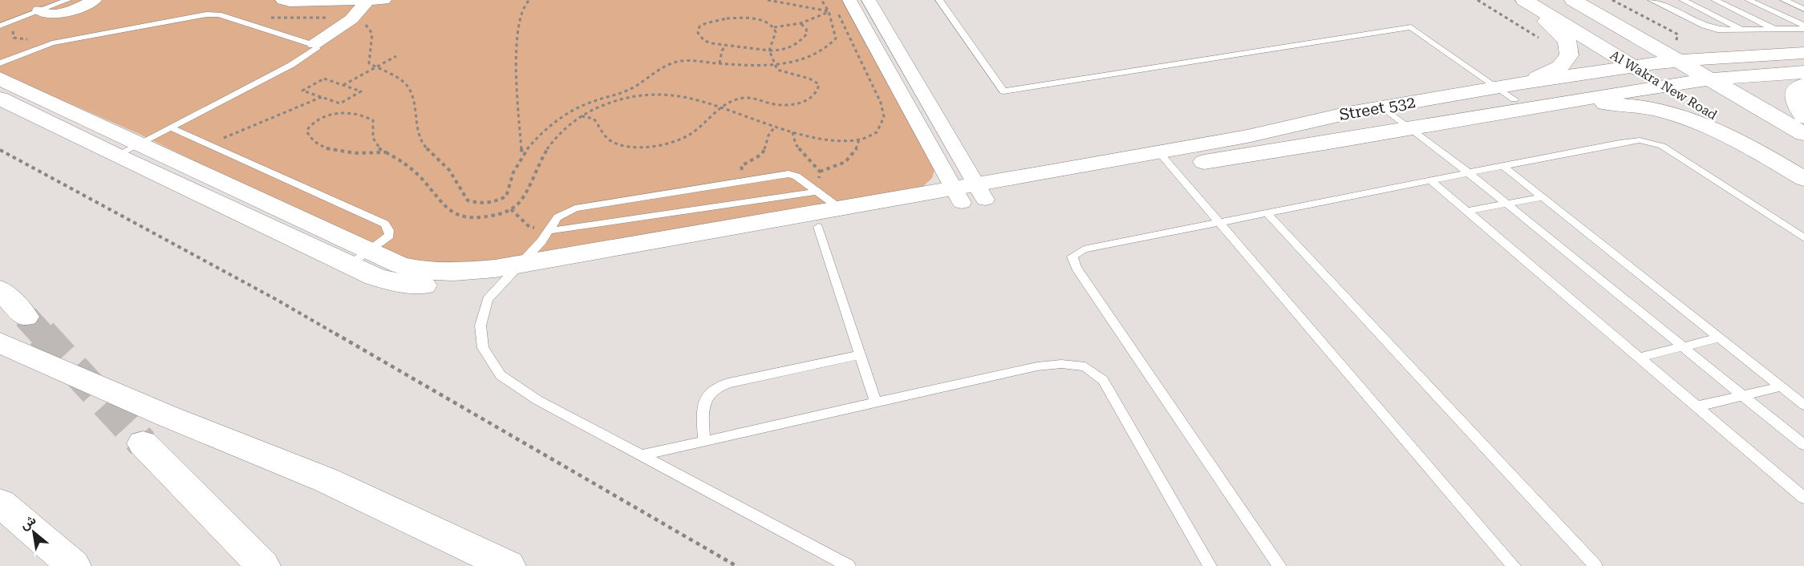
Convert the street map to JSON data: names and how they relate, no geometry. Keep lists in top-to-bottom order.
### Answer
{
  "streets": {
    "main road": ["Al Wakra New Road", "Street 532"]
  },
  "crossings": [
    ["Al Wakra New Road", "Street 532"]
  ],
  "north": "top left"
}
